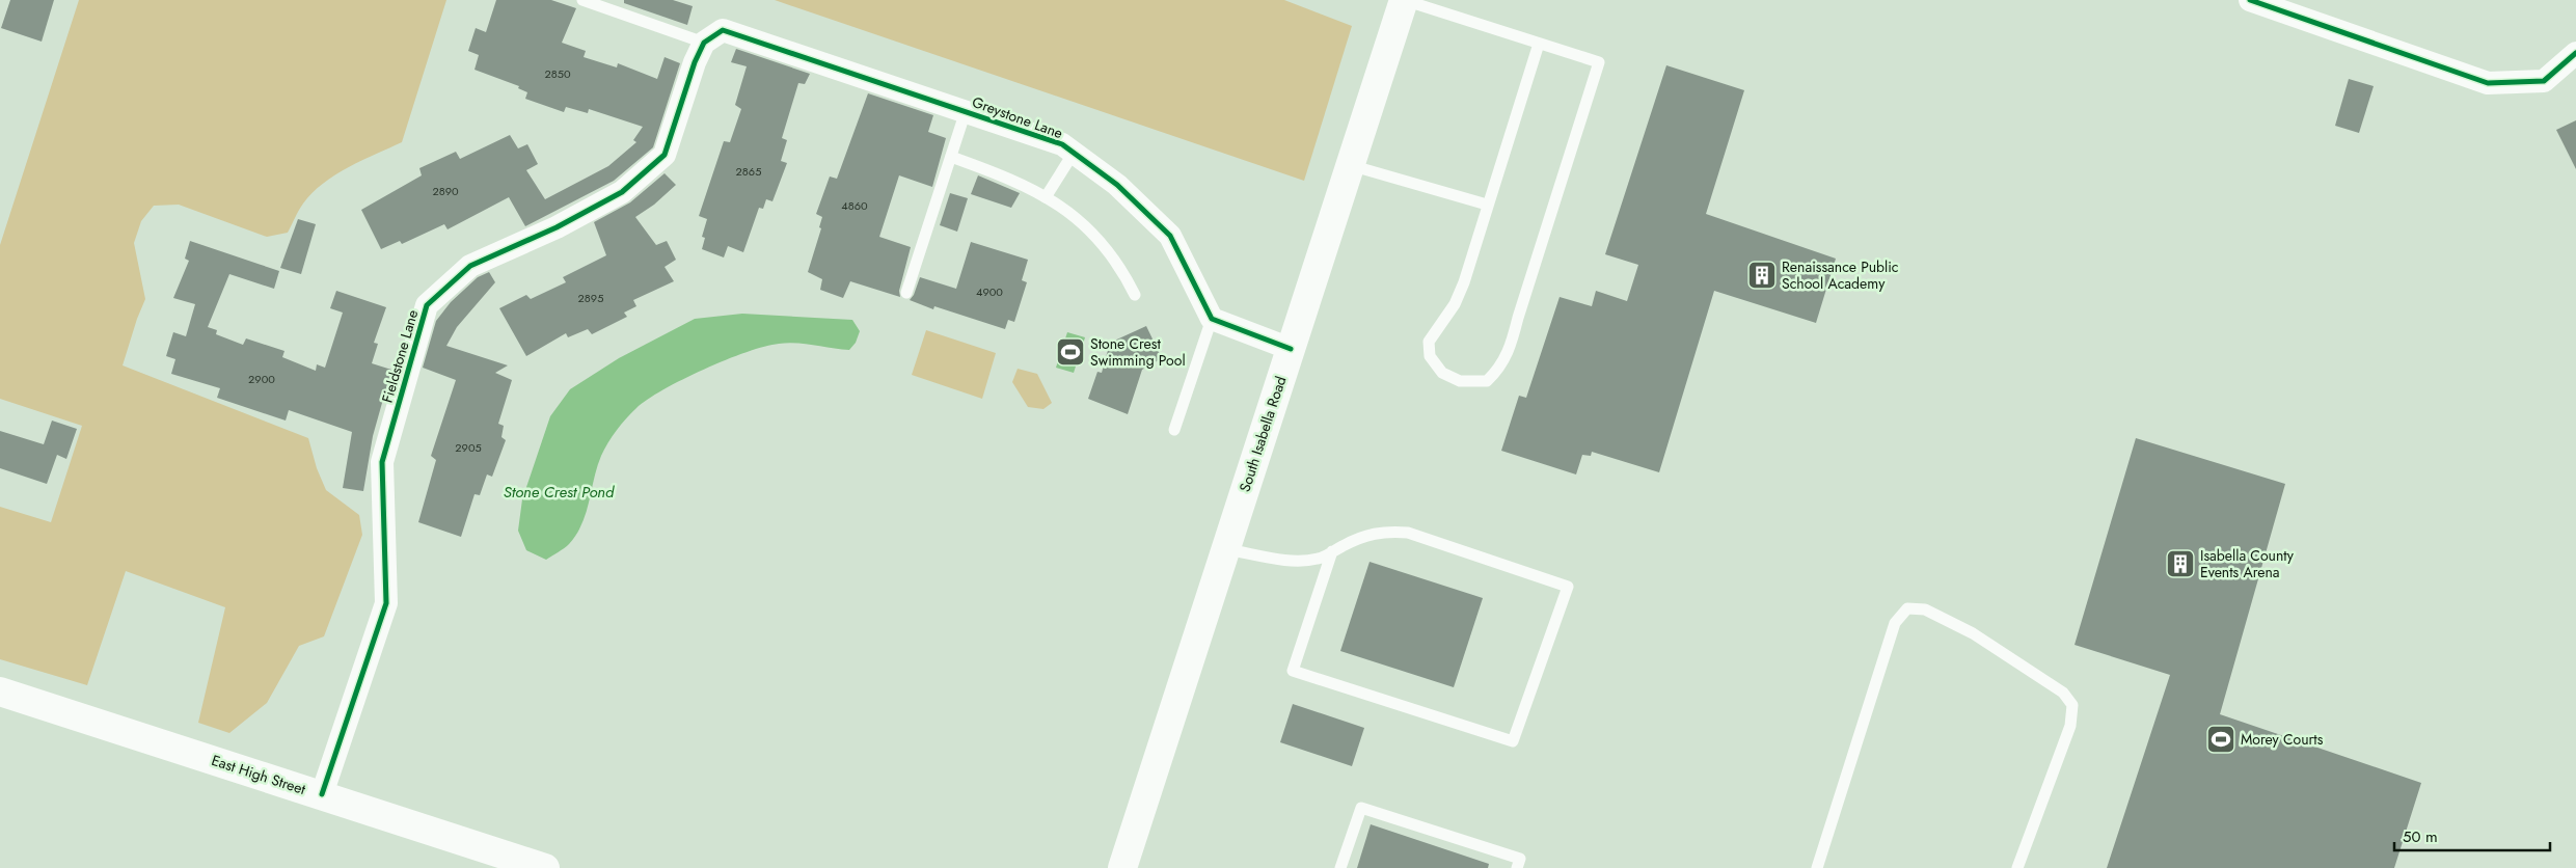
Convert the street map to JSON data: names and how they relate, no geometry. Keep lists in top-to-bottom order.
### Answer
{
  "streets": {
    "main road": ["South Isabella Road", "East High Street"],
    "street": ["Greystone Lane", "Fieldstone Lane"]
  },
  "crossings": [
    ["Greystone Lane", "Fieldstone Lane"],
    ["Fieldstone Lane", "East High Street"]
  ],
  "water": ["Stone Crest Pond"],
  "places": {
    "building": ["Renaissance Public School Academy", "Isabella County Events Arena"],
    "sports": ["Stone Crest Swimming Pool", "Morey Courts"]
  },
  "house_numbers": [
    "2850",
    "2865",
    "2890",
    "4860",
    "4900",
    "2895",
    "2900",
    "2905"
  ],
  "scale_bar": "50 m"
}
